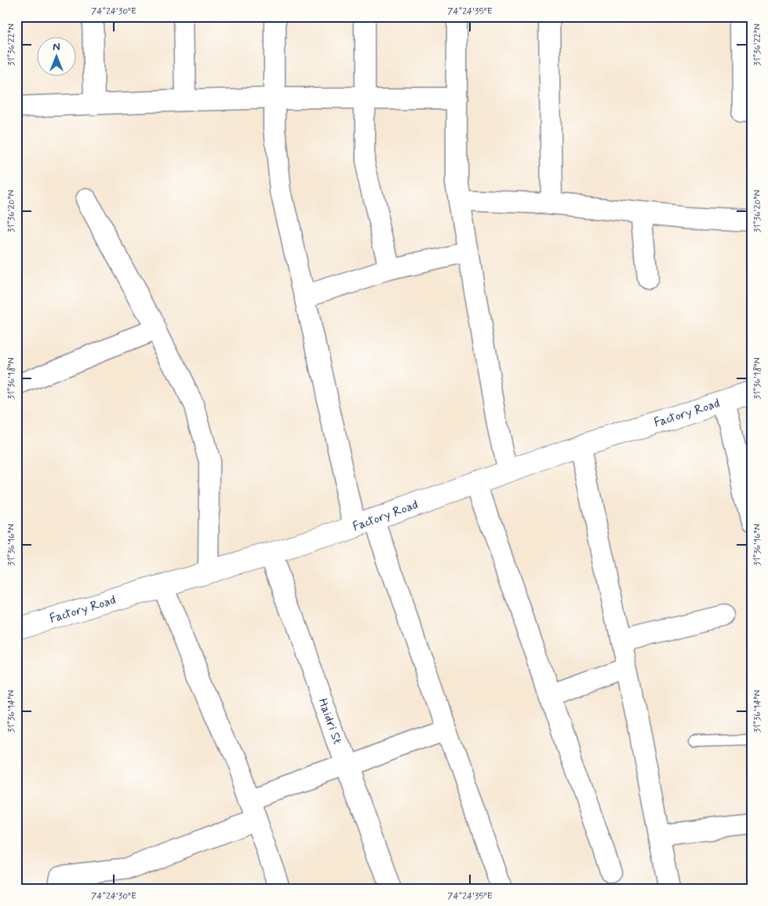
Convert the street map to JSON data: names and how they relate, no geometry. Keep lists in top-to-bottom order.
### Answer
{
  "streets": {
    "main road": ["Factory Road"],
    "street": ["Haidri St"]
  },
  "crossings": [
    ["Factory Road", "Haidri St"]
  ],
  "north": "top",
  "coordinates": [
    "74°24'30\"E",
    "74°24'35\"E",
    "31°36'22\"N",
    "31°36'20\"N",
    "31°36'18\"N",
    "31°36'16\"N",
    "31°36'14\"N"
  ]
}
